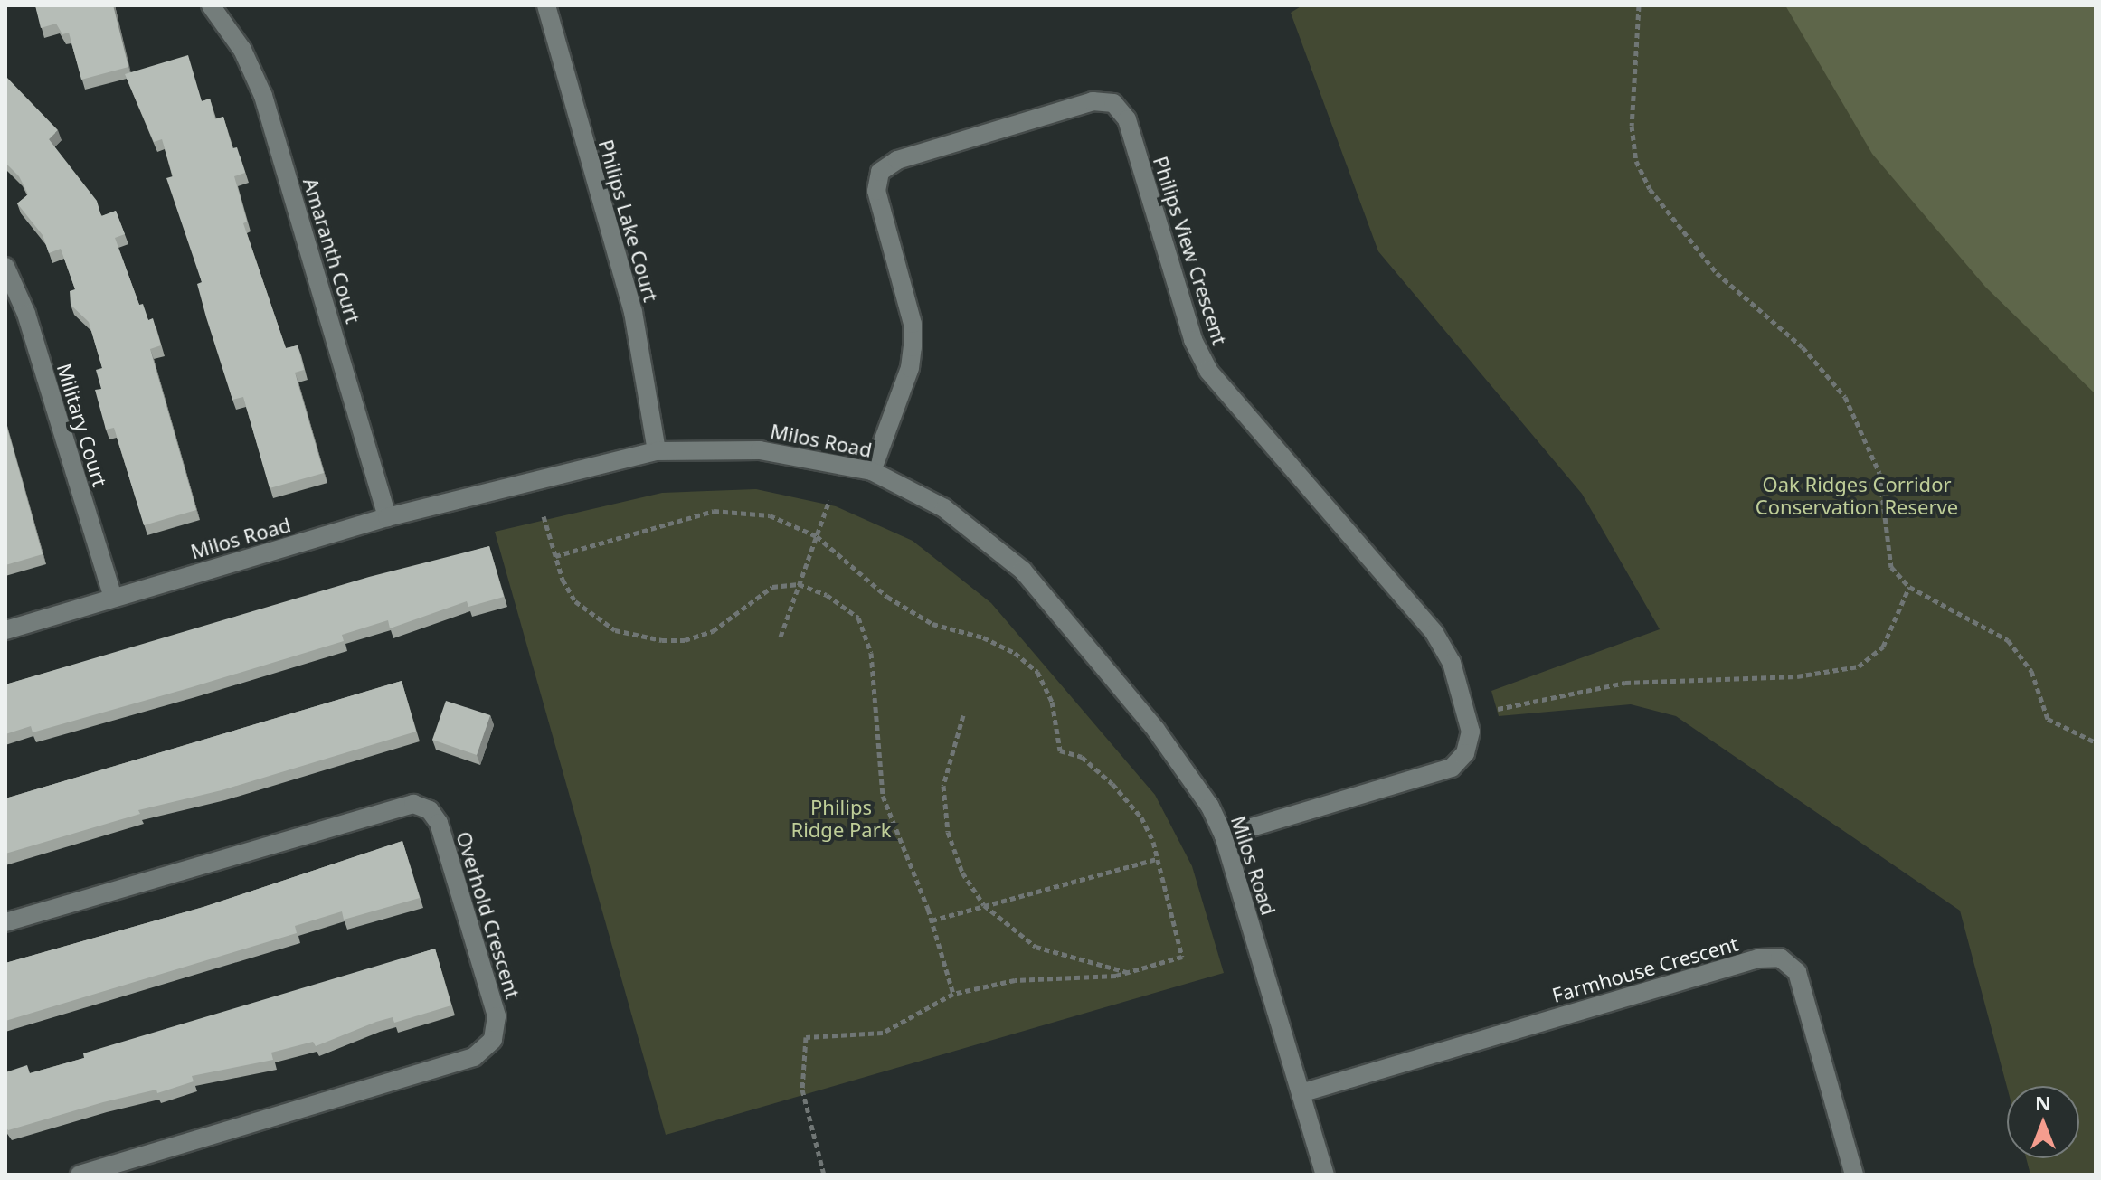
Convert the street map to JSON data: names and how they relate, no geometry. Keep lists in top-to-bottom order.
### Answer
{
  "streets": {
    "street": [
      "Philips Lake Court",
      "Amaranth Court",
      "Philips View Crescent",
      "Military Court",
      "Milos Road",
      "Overhold Crescent",
      "Farmhouse Crescent"
    ]
  },
  "crossings": [
    ["Philips Lake Court", "Milos Road"],
    ["Amaranth Court", "Milos Road"],
    ["Philips View Crescent", "Milos Road"],
    ["Military Court", "Milos Road"],
    ["Milos Road", "Farmhouse Crescent"]
  ],
  "parks": ["Oak Ridges Corridor Conservation Reserve", "Philips Ridge Park"],
  "north": "top"
}
